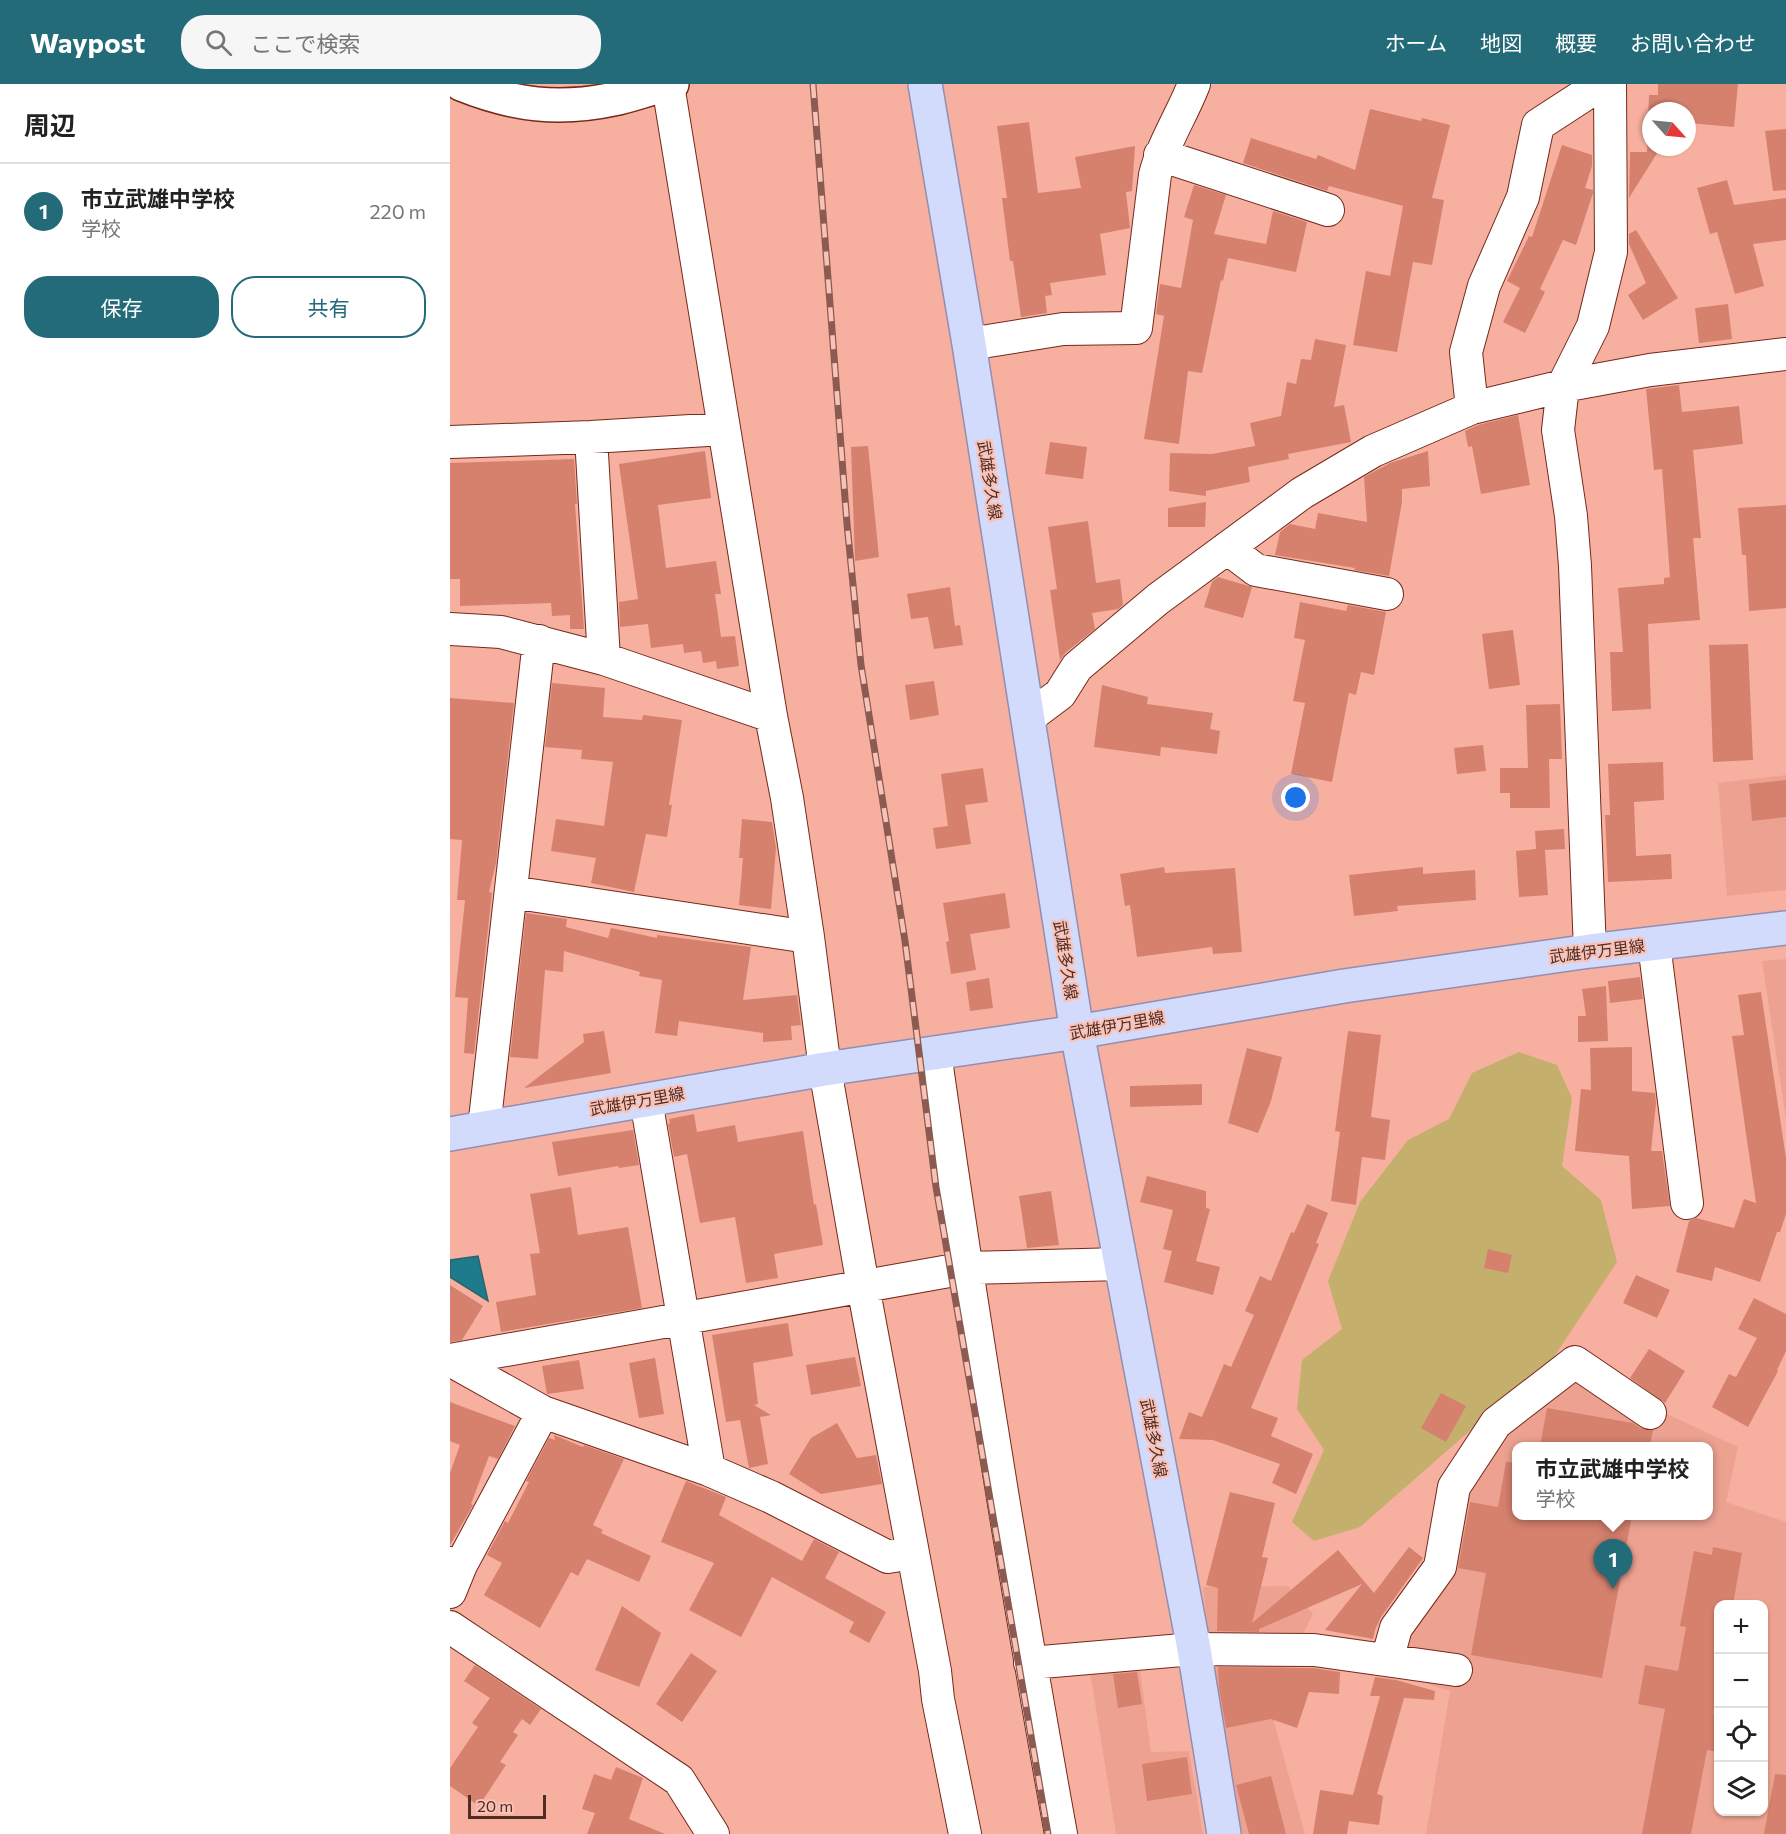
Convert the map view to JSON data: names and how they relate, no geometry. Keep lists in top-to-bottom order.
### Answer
{
  "streets": {
    "main road": ["武雄多久線", "武雄伊万里線"]
  },
  "crossings": [
    ["武雄多久線", "武雄伊万里線"]
  ],
  "scale_bar": "20 m",
  "north": "bottom right",
  "page": {
    "header": "Waypost",
    "search": "ここで検索",
    "nav": [
      "ホーム",
      "地図",
      "概要",
      "お問い合わせ"
    ],
    "heading": "周辺",
    "list": [
      {
        "mark": "1",
        "name": "市立武雄中学校",
        "note": "学校",
        "value": "220 m"
      }
    ],
    "buttons": ["保存", "共有"],
    "popup": ["市立武雄中学校", "学校"],
    "pins": "1",
    "map_buttons": ["+", "−"],
    "scale": "20 m"
  }
}
